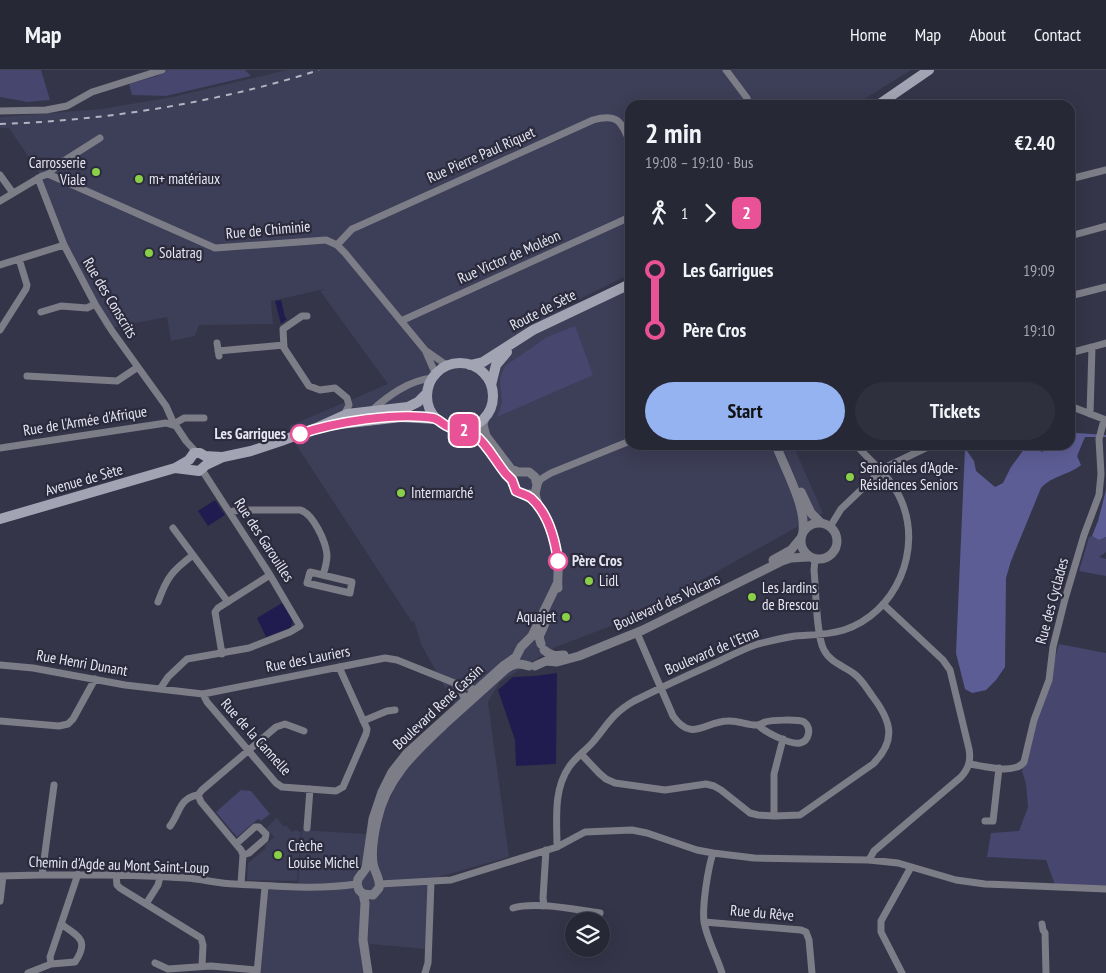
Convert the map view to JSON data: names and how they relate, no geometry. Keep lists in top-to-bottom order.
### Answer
{
  "streets": {
    "main road": ["Route de Sète", "Avenue de Sète"],
    "street": [
      "Rue Pierre Paul Riquet",
      "Rue de Chiminie",
      "Rue Victor de Moléon",
      "Rue des Conscrits",
      "Rue de l'Armée d'Afrique",
      "Rue des Garouilles",
      "Rue des Cyclades",
      "Boulevard des Volcans",
      "Boulevard de l'Etna",
      "Rue des Lauriers",
      "Rue Henri Dunant",
      "Boulevard René Cassin",
      "Rue de la Cannelle",
      "Chemin d'Agde au Mont Saint-Loup",
      "Rue du Rêve"
    ]
  },
  "crossings": [
    ["Rue Pierre Paul Riquet", "Rue de Chiminie"],
    ["Rue des Conscrits", "Rue de l'Armée d'Afrique"],
    ["Avenue de Sète", "Rue des Garouilles"],
    ["Boulevard des Volcans", "Boulevard René Cassin"],
    ["Rue des Lauriers", "Rue Henri Dunant"],
    ["Rue des Lauriers", "Boulevard René Cassin"],
    ["Rue des Lauriers", "Rue de la Cannelle"],
    ["Boulevard René Cassin", "Chemin d'Agde au Mont Saint-Loup"]
  ],
  "places": [
    "Carrosserie Viale",
    "m+ matériaux",
    "Solatrag",
    "Les Garrigues",
    "Senioriales d'Agde- Résidences Seniors",
    "Intermarché",
    "Père Cros",
    "Lidl",
    "Les Jardins de Brescou",
    "Aquajet",
    "Crèche Louise Michel"
  ],
  "lines": ["bus line 2"],
  "page": {
    "header": "Map",
    "nav": [
      "Home",
      "Map",
      "About",
      "Contact"
    ],
    "on_map": "2",
    "heading": ["2 min", "19:08 – 19:10 · Bus", "€2.40"],
    "legs": ["1", "2"],
    "list": [
      {
        "name": "Les Garrigues",
        "value": "19:09"
      },
      {
        "name": "Père Cros",
        "value": "19:10"
      }
    ],
    "buttons": ["Start", "Tickets"]
  }
}
